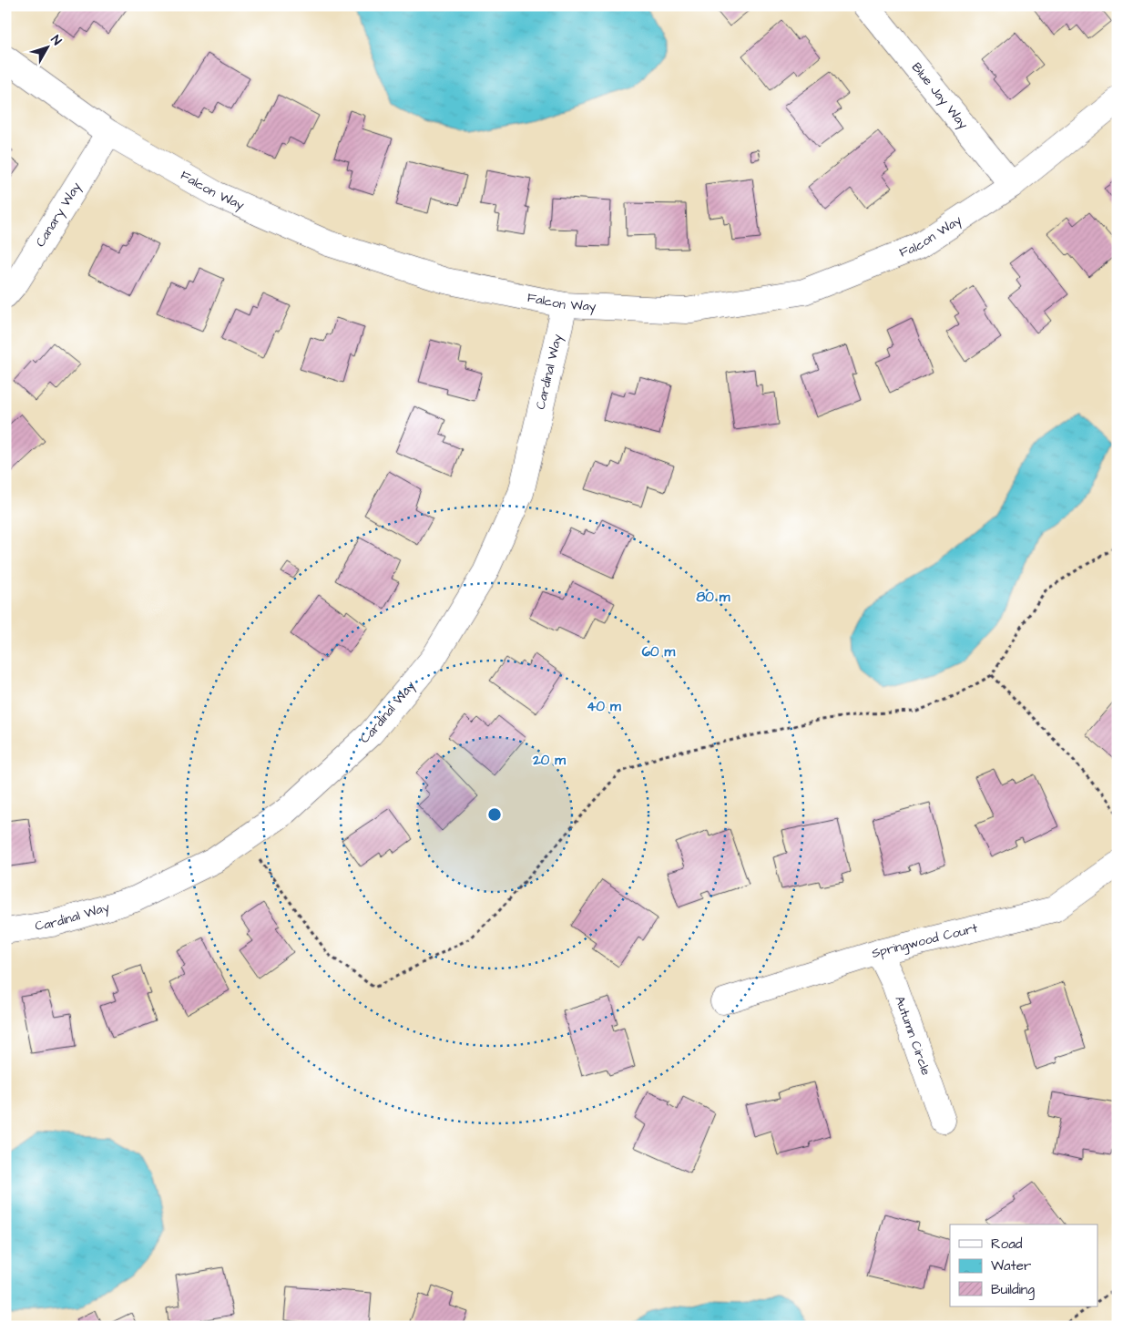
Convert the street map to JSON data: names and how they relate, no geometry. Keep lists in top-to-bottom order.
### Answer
{
  "streets": {
    "street": [
      "Blue Jay Way",
      "Falcon Way",
      "Canary Way",
      "Cardinal Way",
      "Springwood Court",
      "Autumn Circle"
    ]
  },
  "crossings": [
    ["Blue Jay Way", "Falcon Way"],
    ["Falcon Way", "Canary Way"],
    ["Falcon Way", "Cardinal Way"],
    ["Springwood Court", "Autumn Circle"]
  ],
  "legend": ["Road", "Water", "Building"],
  "north": "top right",
  "rings": [
    "80 m",
    "60 m",
    "40 m",
    "20 m"
  ]
}
